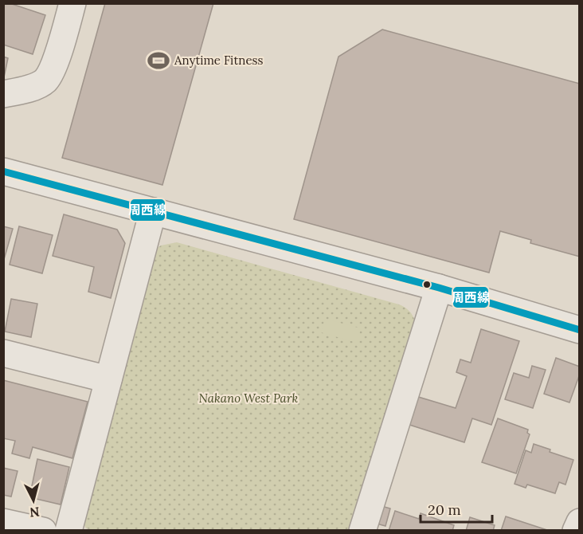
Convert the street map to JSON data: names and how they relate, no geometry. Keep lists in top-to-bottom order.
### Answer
{
  "parks": ["Nakano West Park"],
  "places": {
    "sports": ["Anytime Fitness"]
  },
  "lines": ["transit line 周西線"],
  "scale_bar": "20 m",
  "north": "bottom"
}
